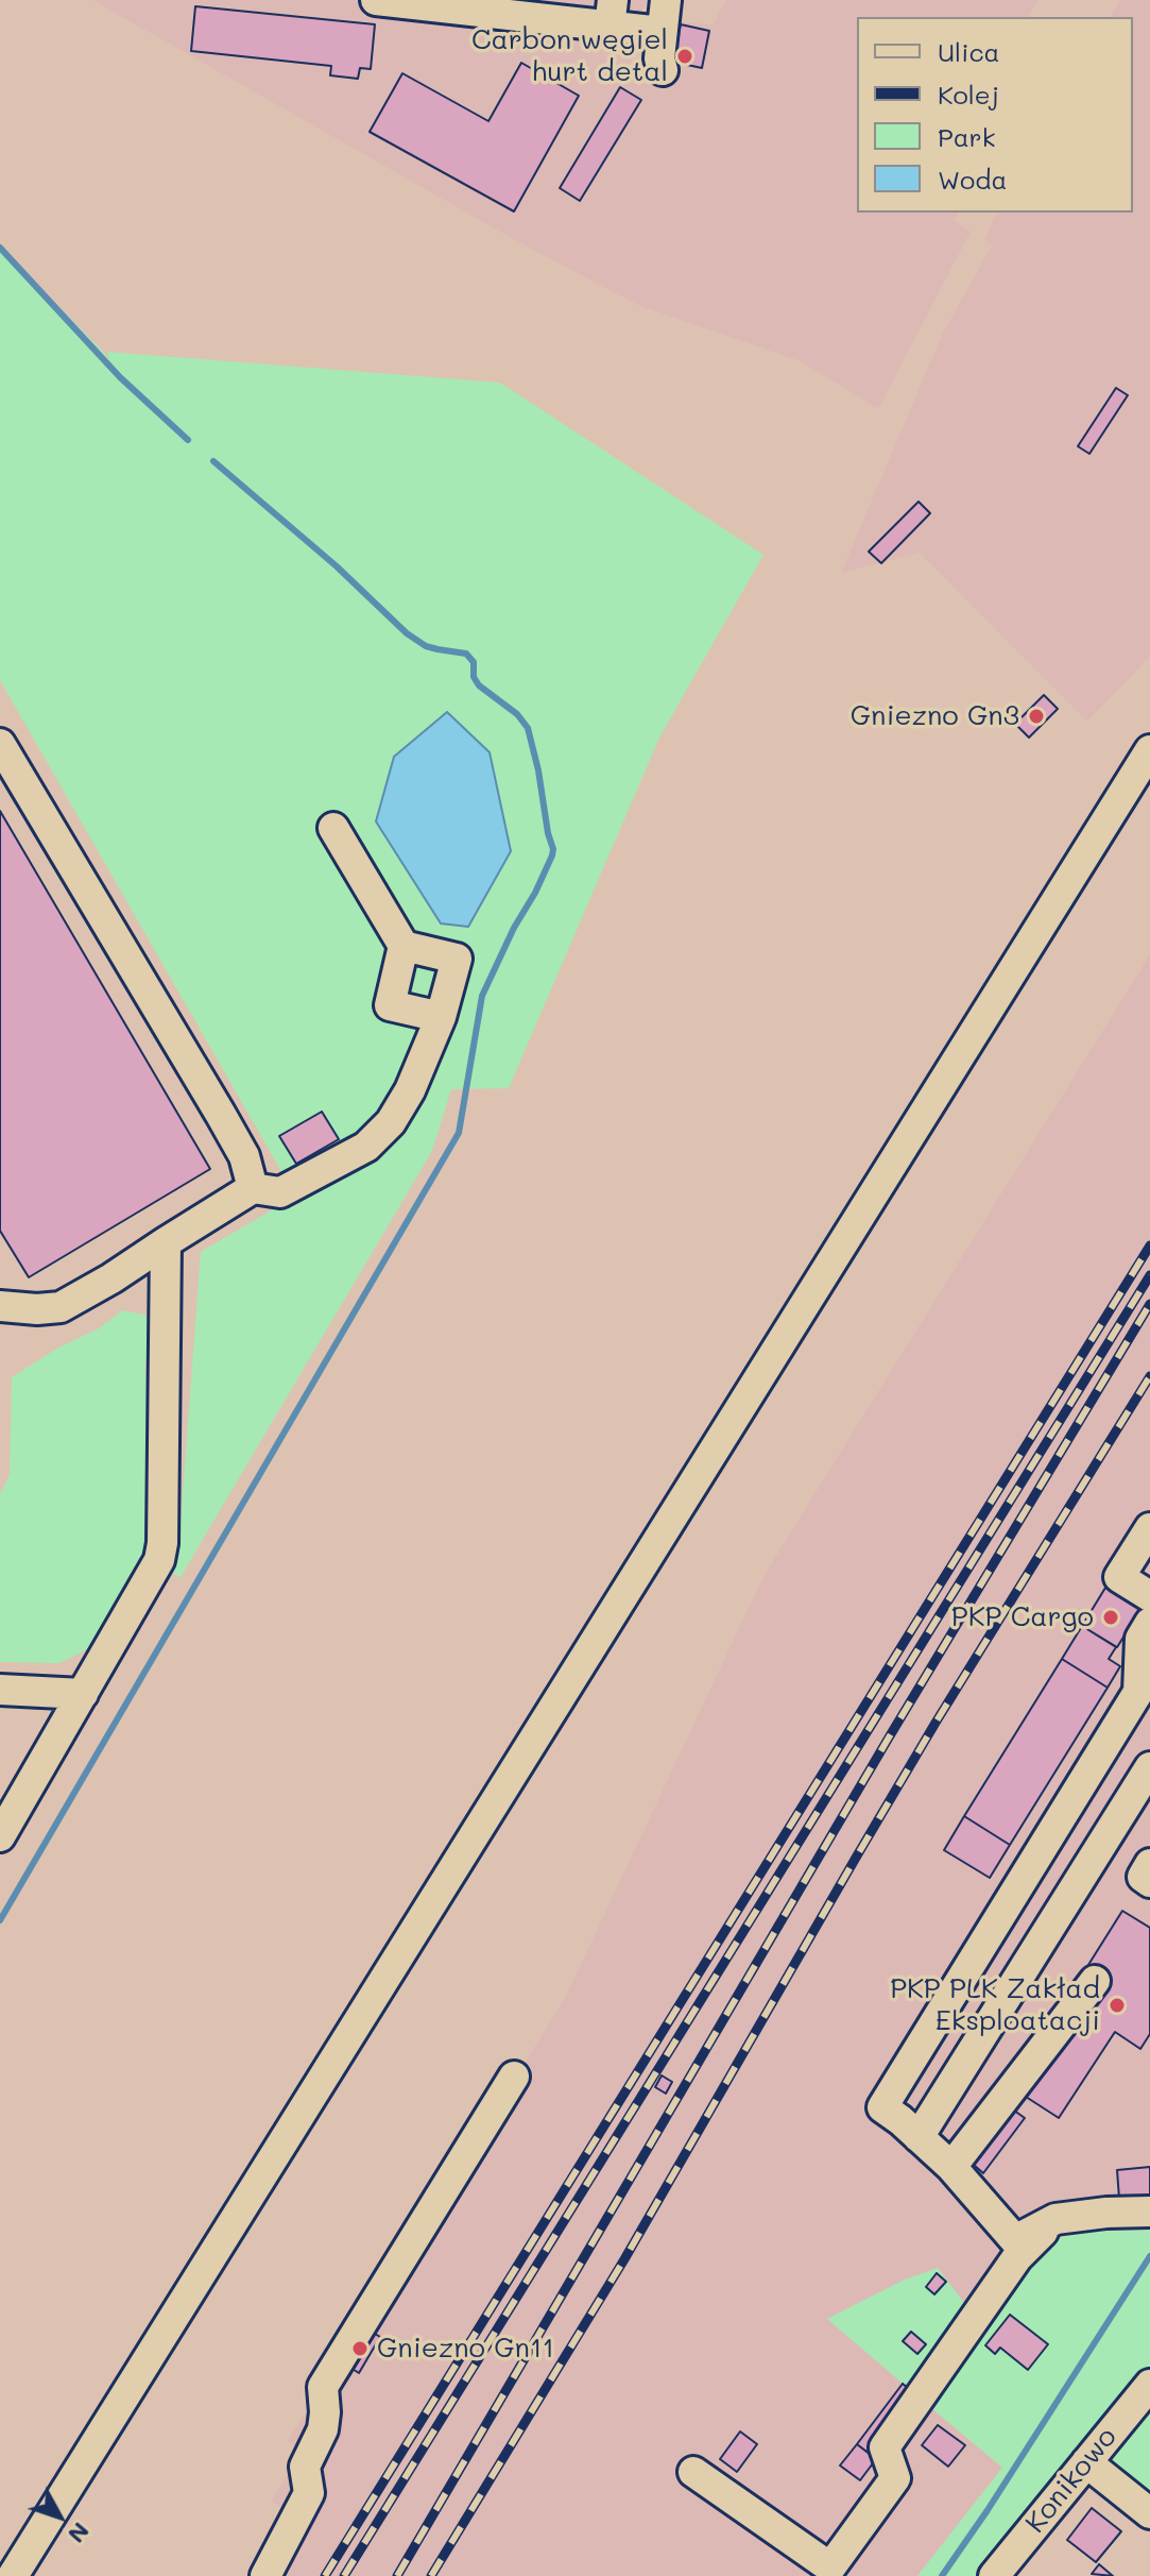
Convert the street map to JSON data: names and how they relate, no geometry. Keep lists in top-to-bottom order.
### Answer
{
  "streets": {
    "street": ["Konikowo"]
  },
  "places": [
    "Carbon węgiel hurt detal",
    "Gniezno Gn3",
    "PKP Cargo",
    "PKP PLK Zakład Eksploatacji",
    "Gniezno Gn11"
  ],
  "legend": [
    "Ulica",
    "Kolej",
    "Park",
    "Woda"
  ],
  "north": "bottom right"
}
